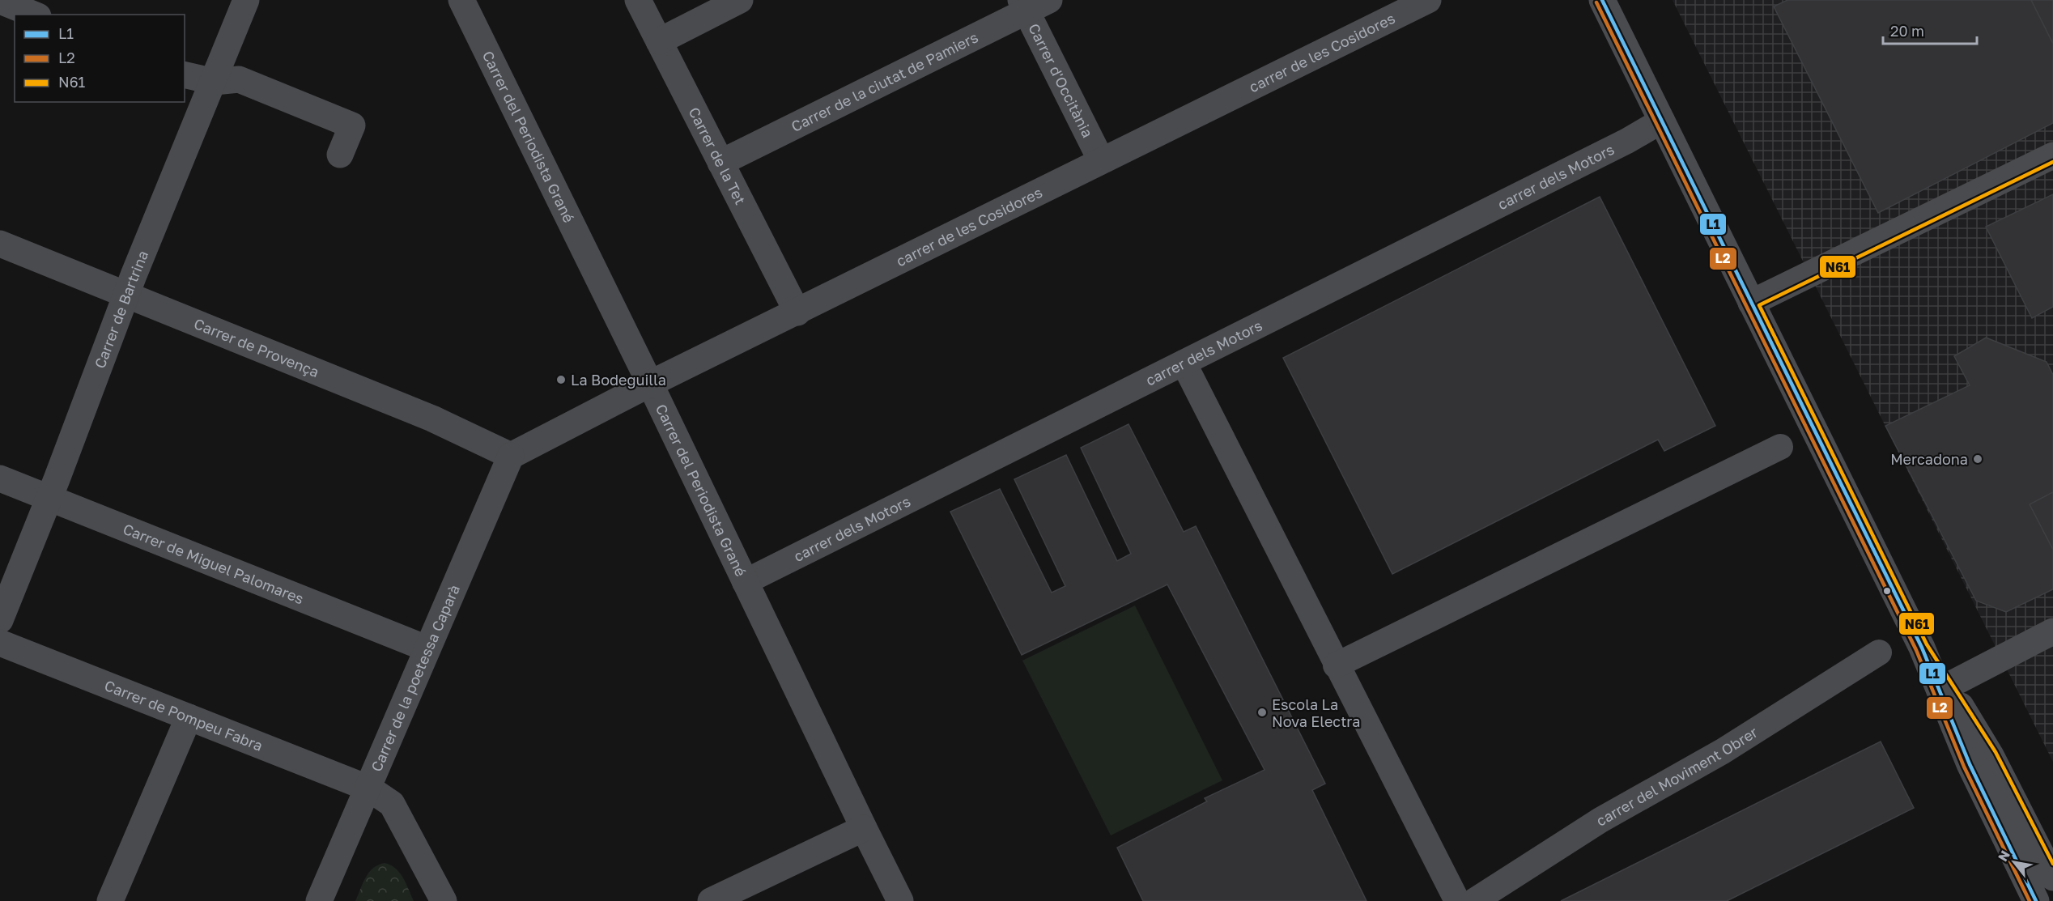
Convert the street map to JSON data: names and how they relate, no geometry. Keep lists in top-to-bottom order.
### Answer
{
  "streets": {
    "street": [
      "carrer de les Cosidores",
      "Carrer d'Occitània",
      "Carrer de la ciutat de Pamiers",
      "Carrer del Periodista Grané",
      "Carrer de la Tet",
      "carrer dels Motors",
      "Carrer de Bartrina",
      "Carrer de Provença",
      "Carrer de Miguel Palomares",
      "Carrer de la poetessa Caparà",
      "Carrer de Pompeu Fabra",
      "carrer del Moviment Obrer"
    ]
  },
  "crossings": [
    ["carrer de les Cosidores", "Carrer d'Occitània"],
    ["carrer de les Cosidores", "Carrer del Periodista Grané"],
    ["carrer de les Cosidores", "Carrer de la Tet"],
    ["carrer de les Cosidores", "Carrer de Provença"],
    ["carrer de les Cosidores", "Carrer de la poetessa Caparà"],
    ["Carrer d'Occitània", "Carrer de la ciutat de Pamiers"],
    ["Carrer de la ciutat de Pamiers", "Carrer de la Tet"],
    ["Carrer del Periodista Grané", "carrer dels Motors"],
    ["Carrer de Bartrina", "Carrer de Provença"],
    ["Carrer de Bartrina", "Carrer de Miguel Palomares"],
    ["Carrer de Provença", "Carrer de la poetessa Caparà"],
    ["Carrer de Miguel Palomares", "Carrer de la poetessa Caparà"],
    ["Carrer de la poetessa Caparà", "Carrer de Pompeu Fabra"]
  ],
  "places": ["La Bodeguilla", "Mercadona", "Escola La Nova Electra"],
  "lines": ["transit line L1", "transit line L2", "transit line N61"],
  "legend": ["L1", "L2", "N61"],
  "scale_bar": "20 m",
  "north": "top left"
}
